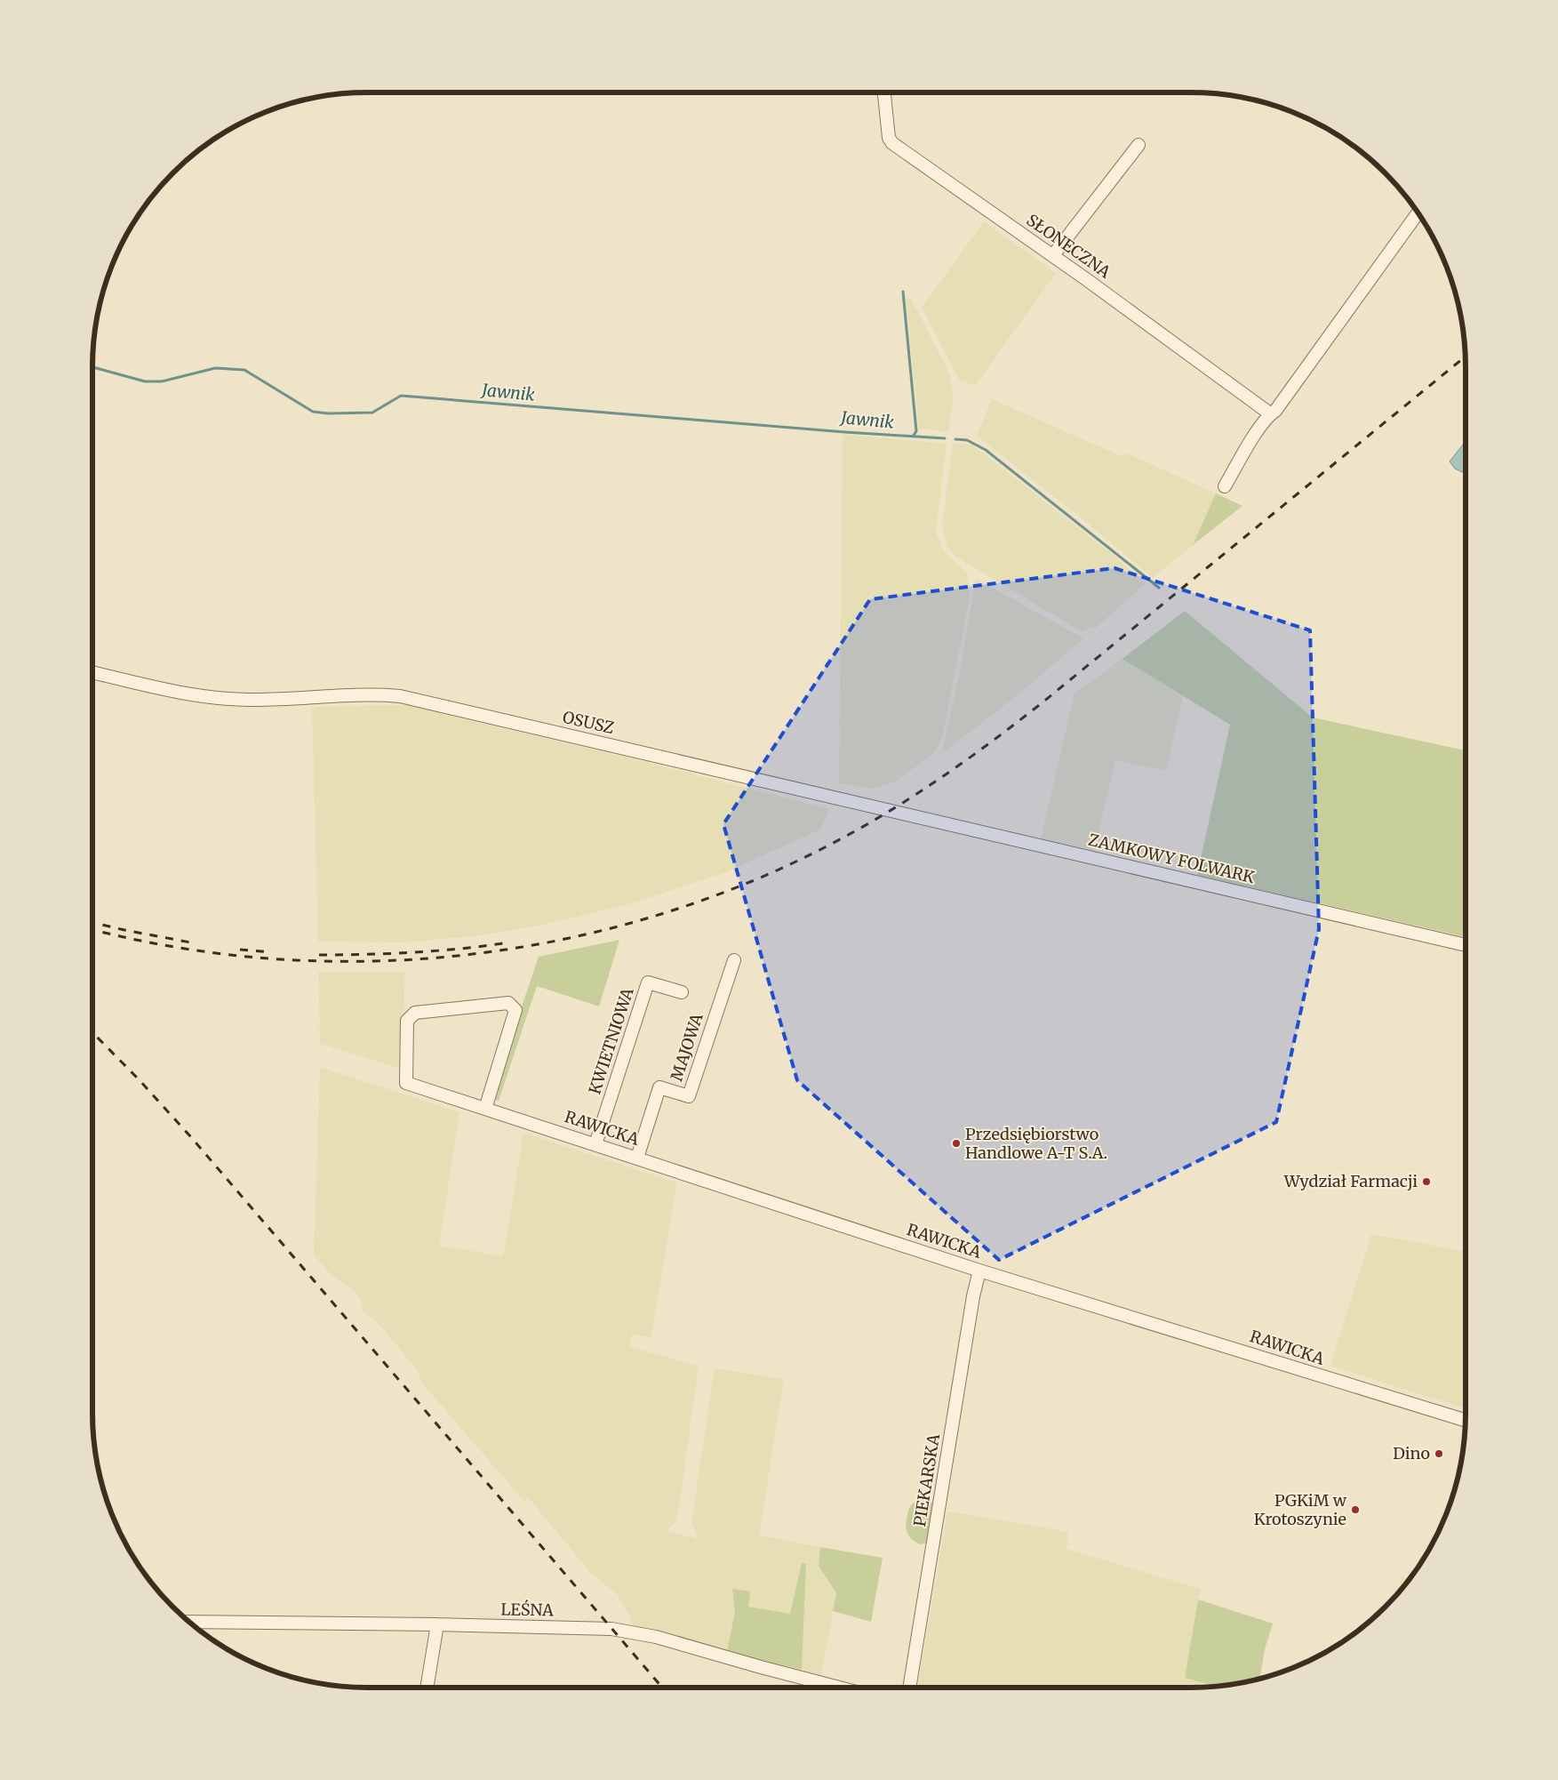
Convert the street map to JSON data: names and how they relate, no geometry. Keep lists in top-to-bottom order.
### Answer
{
  "streets": {
    "street": [
      "SŁONECZNA",
      "OSUSZ",
      "ZAMKOWY FOLWARK",
      "KWIETNIOWA",
      "MAJOWA",
      "RAWICKA",
      "PIEKARSKA",
      "LEŚNA"
    ]
  },
  "crossings": [
    ["OSUSZ", "ZAMKOWY FOLWARK"],
    ["KWIETNIOWA", "RAWICKA"],
    ["MAJOWA", "RAWICKA"],
    ["RAWICKA", "PIEKARSKA"]
  ],
  "water": ["Jawnik"],
  "places": [
    "Przedsiębiorstwo Handlowe A-T S.A.",
    "Wydział Farmacji",
    "Dino",
    "PGKiM w Krotoszynie"
  ]
}
